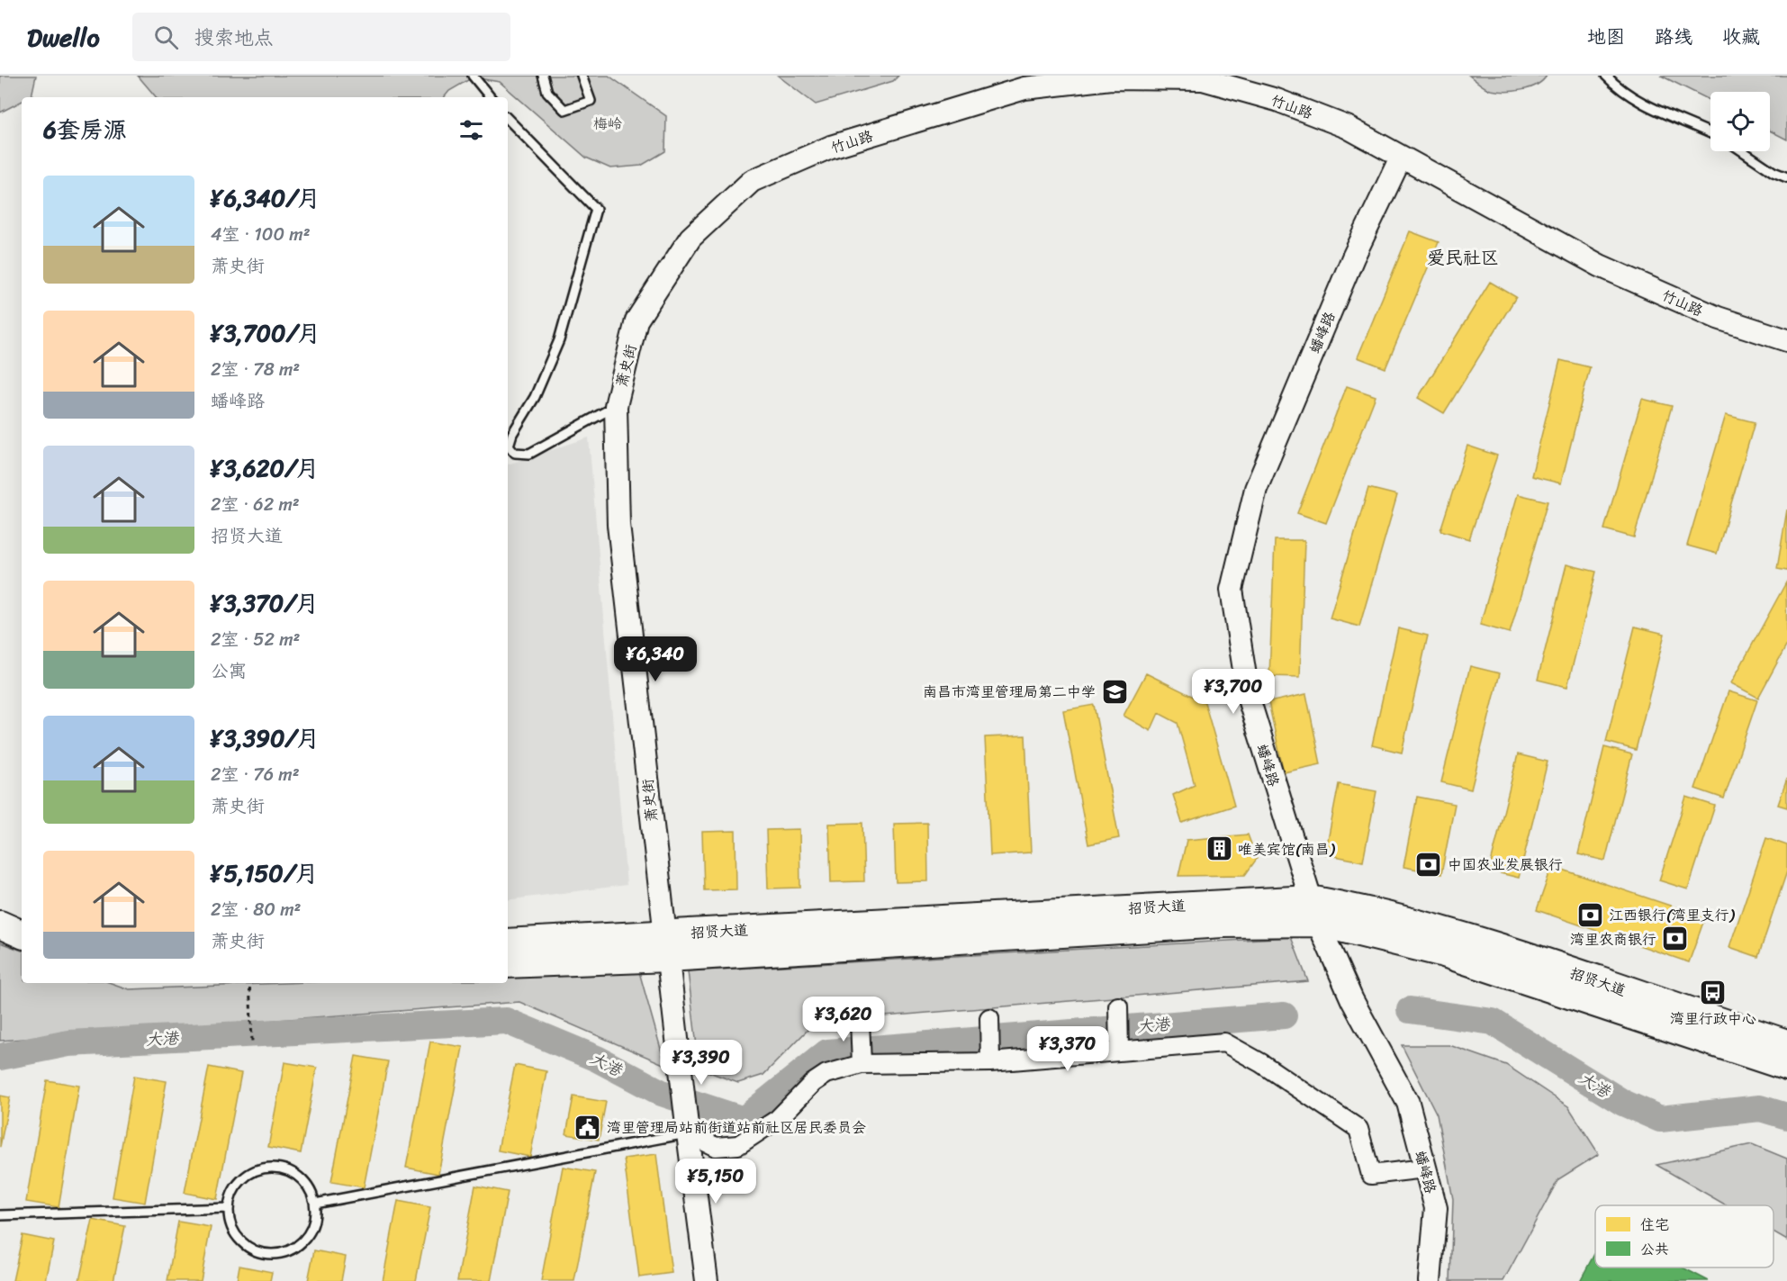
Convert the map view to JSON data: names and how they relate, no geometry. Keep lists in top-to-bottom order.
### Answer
{
  "streets": {
    "main road": ["招贤大道"],
    "street": ["竹山路", "蟠峰路", "萧史街"]
  },
  "crossings": [
    ["竹山路", "蟠峰路"],
    ["竹山路", "萧史街"],
    ["蟠峰路", "招贤大道"],
    ["萧史街", "招贤大道"]
  ],
  "districts": ["爱民社区"],
  "water": ["大港"],
  "parks": ["梅岭"],
  "places": {
    "school or university": ["南昌市湾里管理局第二中学"],
    "building": ["唯美宾馆(南昌)"],
    "bank": ["中国农业发展银行", "江西银行(湾里支行)", "湾里农商银行"],
    "bus stop": ["湾里行政中心"],
    "public building": ["湾里管理局站前街道站前社区居民委员会"]
  },
  "legend": ["住宅", "公共"],
  "page": {
    "header": "Dwello",
    "search": "搜索地点",
    "nav": ["地图", "路线", "收藏"],
    "heading": "6套房源",
    "list": [
      {
        "name": "¥6,340/月",
        "note": "4室 · 100 m² · 萧史街"
      },
      {
        "name": "¥3,700/月",
        "note": "2室 · 78 m² · 蟠峰路"
      },
      {
        "name": "¥3,620/月",
        "note": "2室 · 62 m² · 招贤大道"
      },
      {
        "name": "¥3,370/月",
        "note": "2室 · 52 m² · 公寓"
      },
      {
        "name": "¥3,390/月",
        "note": "2室 · 76 m² · 萧史街"
      },
      {
        "name": "¥5,150/月",
        "note": "2室 · 80 m² · 萧史街"
      }
    ],
    "price": [
      "¥6,340",
      "¥3,700",
      "¥3,620",
      "¥3,370",
      "¥3,390",
      "¥5,150"
    ]
  }
}
